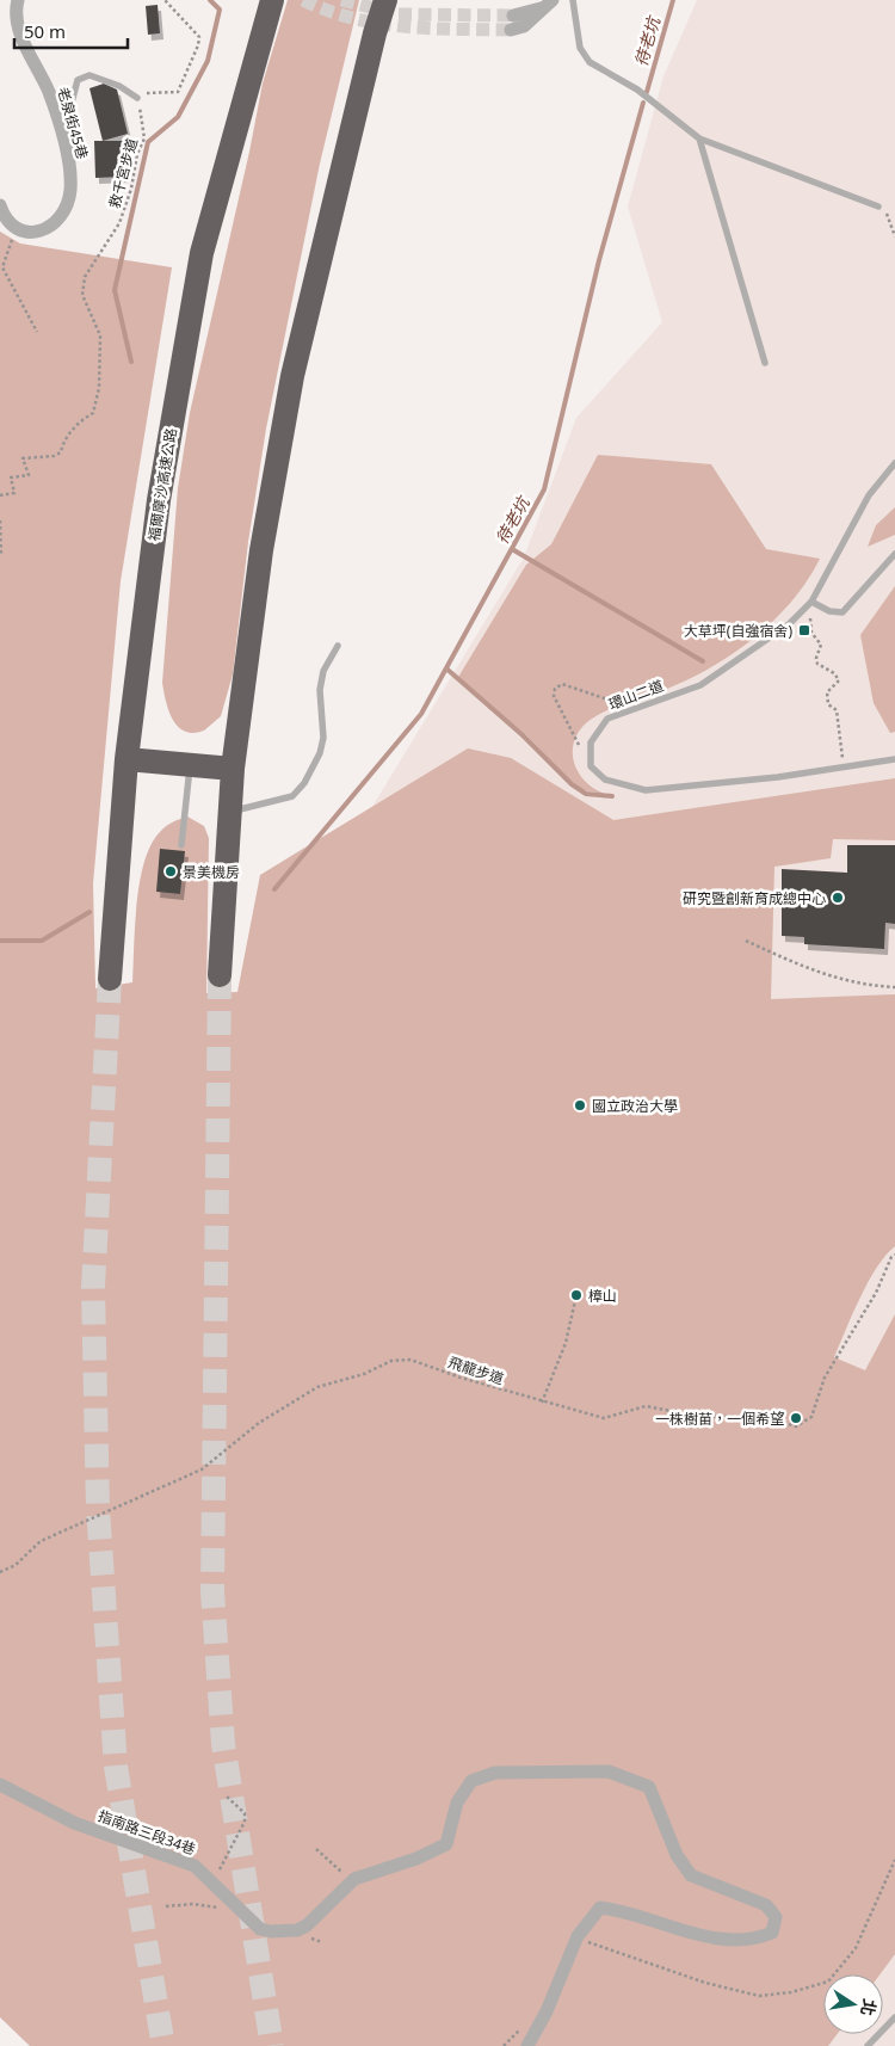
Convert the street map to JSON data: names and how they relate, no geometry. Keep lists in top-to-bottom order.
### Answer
{
  "streets": {
    "highway": ["福爾摩沙高速公路"],
    "street": ["老泉街45巷", "指南路三段34巷"],
    "lane": ["環山二道"],
    "path": ["救千宮步道", "飛龍步道"]
  },
  "water": ["待老坑"],
  "places": {
    "transit": ["大草坪(自強宿舍)"],
    "other": [
      "景美機房",
      "研究暨創新育成總中心",
      "國立政治大學",
      "樟山",
      "一株樹苗，一個希望"
    ]
  },
  "scale_bar": "50 m",
  "north": "right"
}
